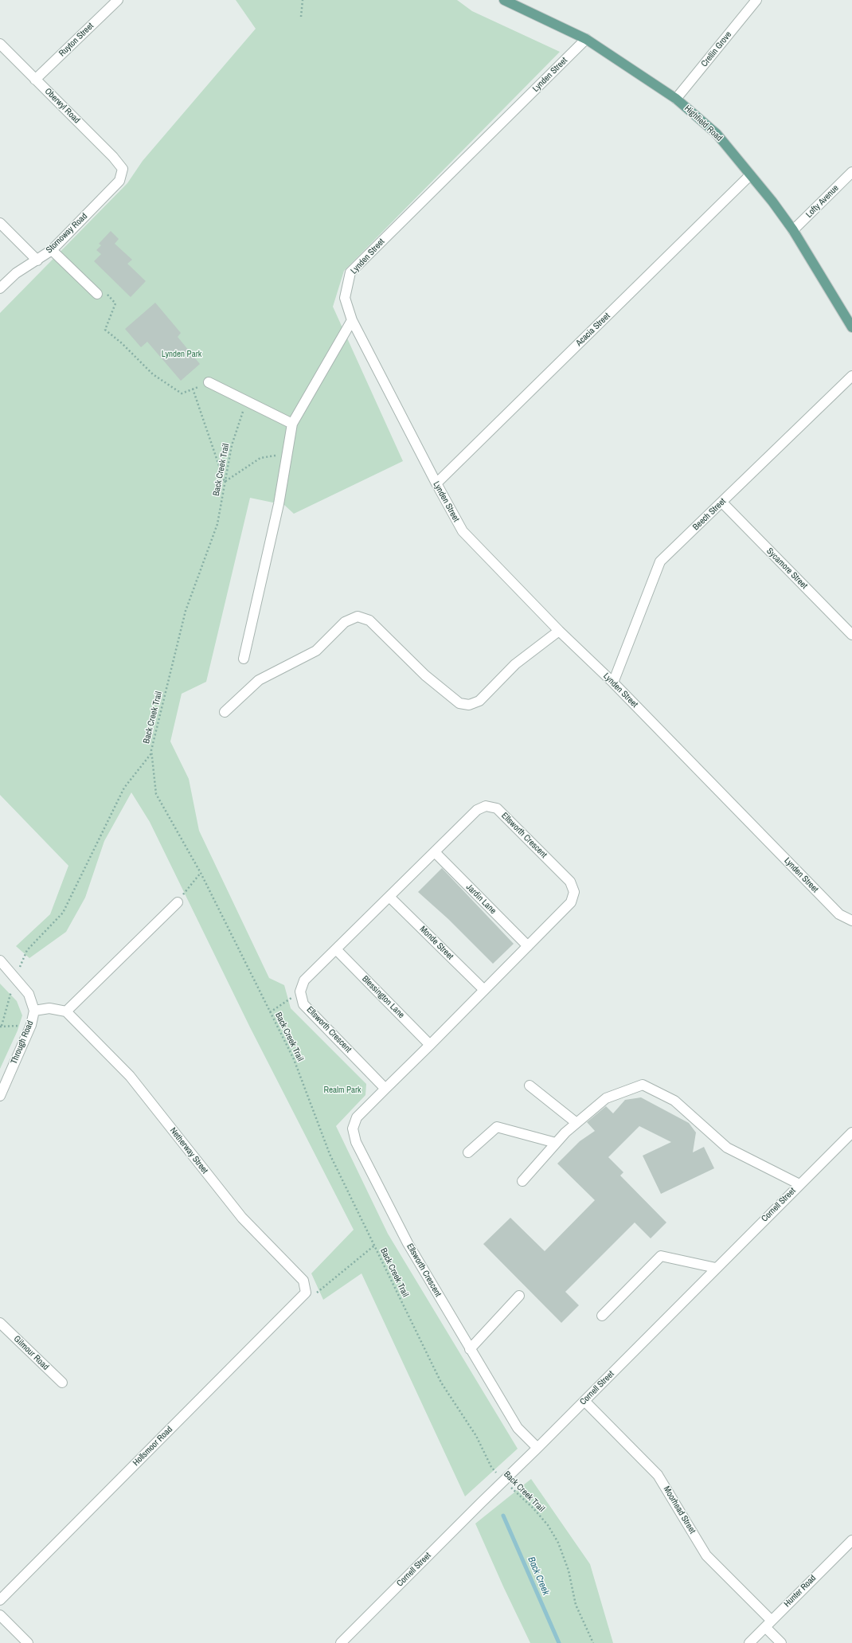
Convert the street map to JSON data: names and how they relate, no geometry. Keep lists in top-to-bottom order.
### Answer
{
  "streets": {
    "main road": ["Highfield Road"],
    "street": [
      "Ruyton Street",
      "Crellin Grove",
      "Lynden Street",
      "Oberwyl Road",
      "Lofty Avenue",
      "Stornoway Road",
      "Acacia Street",
      "Beech Street",
      "Sycamore Street",
      "Ellsworth Crescent",
      "Jardin Lane",
      "Monde Street",
      "Blessington Lane",
      "Through Road",
      "Netherway Street",
      "Cornell Street",
      "Gilmour Road",
      "Hollsmoor Road",
      "Moorhead Street",
      "Hunter Road"
    ],
    "path": ["Back Creek Trail"]
  },
  "crossings": [
    ["Ruyton Street", "Oberwyl Road"],
    ["Crellin Grove", "Highfield Road"],
    ["Lynden Street", "Highfield Road"],
    ["Lynden Street", "Acacia Street"],
    ["Lynden Street", "Beech Street"],
    ["Oberwyl Road", "Stornoway Road"],
    ["Highfield Road", "Lofty Avenue"],
    ["Highfield Road", "Acacia Street"],
    ["Back Creek Trail", "Cornell Street"],
    ["Beech Street", "Sycamore Street"],
    ["Ellsworth Crescent", "Jardin Lane"],
    ["Ellsworth Crescent", "Monde Street"],
    ["Ellsworth Crescent", "Blessington Lane"],
    ["Ellsworth Crescent", "Cornell Street"],
    ["Netherway Street", "Hollsmoor Road"],
    ["Cornell Street", "Moorhead Street"],
    ["Moorhead Street", "Hunter Road"]
  ],
  "water": ["Back Creek"],
  "parks": ["Lynden Park", "Realm Park"]
}
